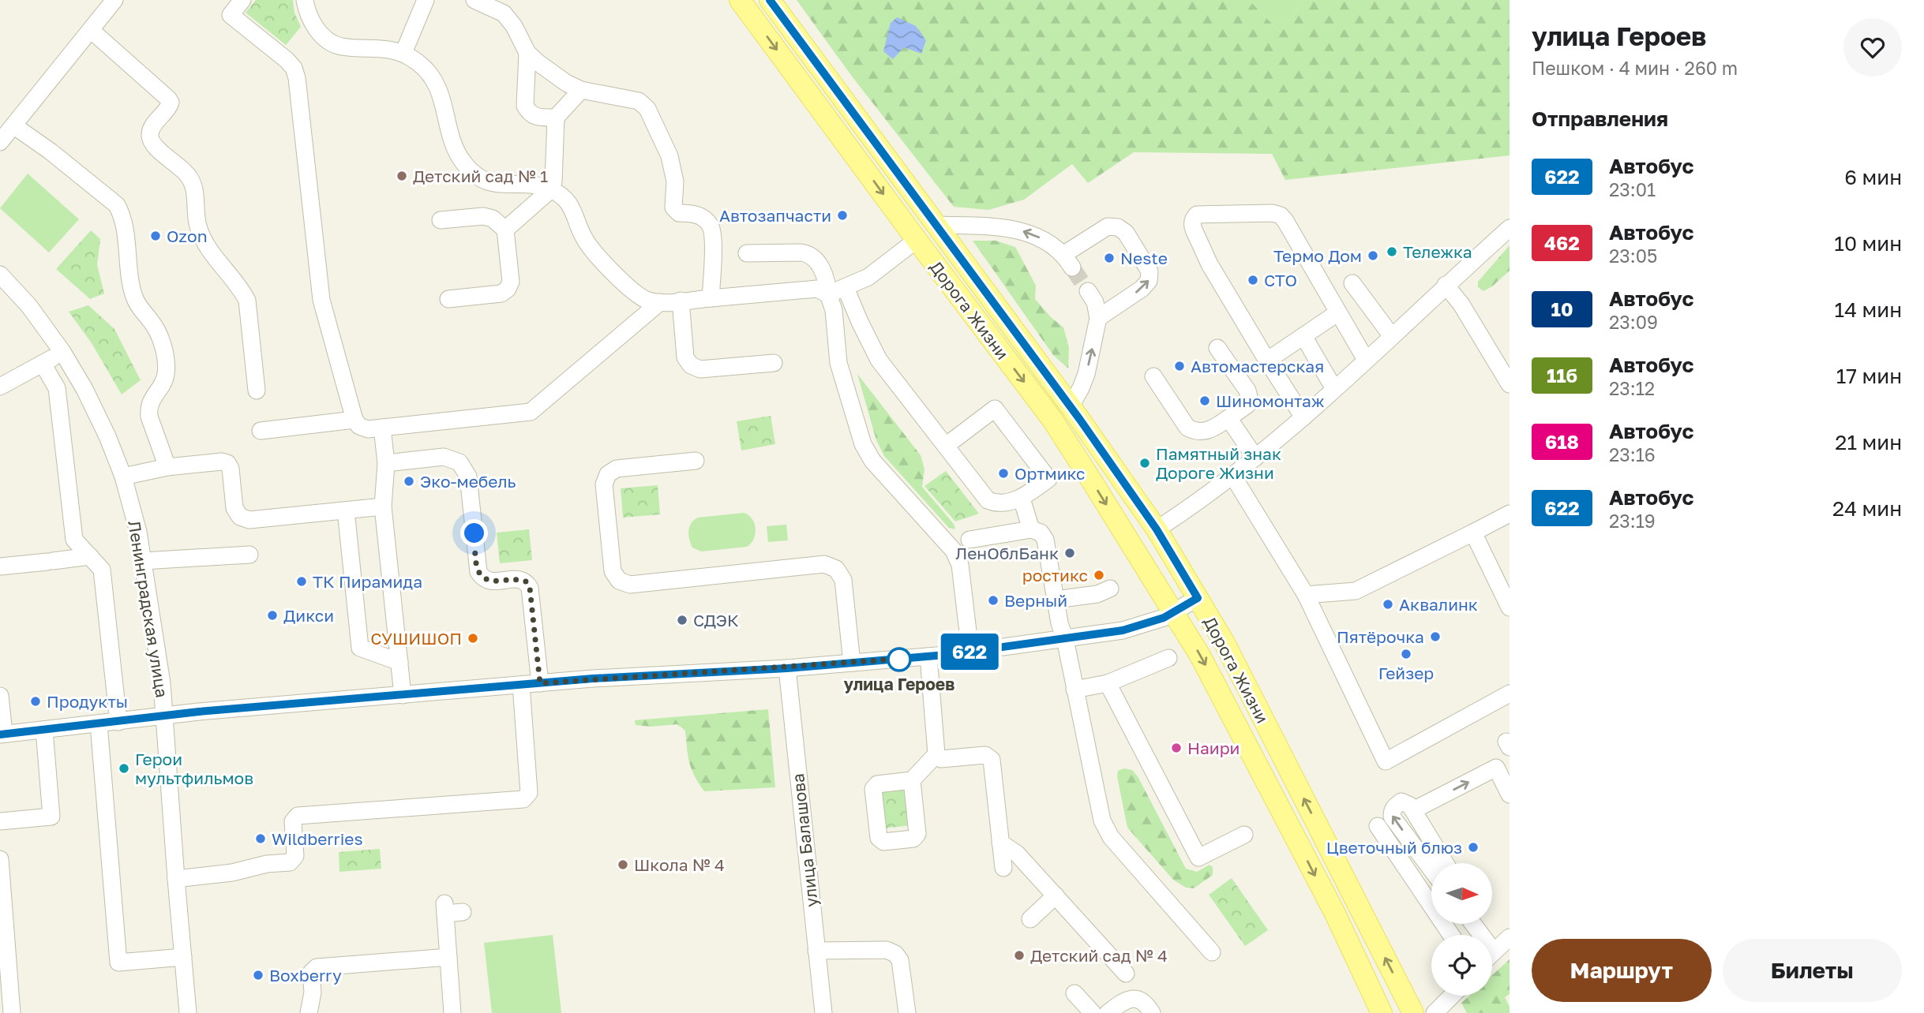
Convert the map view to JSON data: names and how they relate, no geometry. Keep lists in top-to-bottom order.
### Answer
{
  "streets": {
    "main road": ["Дорога Жизни"],
    "street": ["Ленинградская улица", "улица Балашова"]
  },
  "places": [
    "Детский сад № 1",
    "Автозапчасти",
    "Ozon",
    "Тележка",
    "Термо Дом",
    "Neste",
    "СТО",
    "Автомастерская",
    "Шиномонтаж",
    "Памятный знак Дороге Жизни",
    "Ортмикс",
    "Эко-мебель",
    "ЛенОблБанк",
    "ростикс",
    "ТК Пирамида",
    "Верный",
    "Аквалинк",
    "Дикси",
    "СДЭК",
    "Пятёрочка",
    "СУШИШОП",
    "Гейзер",
    "улица Героев",
    "Продукты",
    "Наири",
    "Герои мультфильмов",
    "Wildberries",
    "Цветочный блюз",
    "Школа № 4",
    "Детский сад № 4",
    "Boxberry"
  ],
  "lines": ["bus line 622"],
  "north": "right",
  "page": {
    "on_map": "622",
    "heading": [
      ["улица Героев", "Пешком · 4 мин · 260 m"],
      "Отправления"
    ],
    "list": [
      {
        "mark": "622",
        "name": "Автобус",
        "note": "23:01",
        "value": "6 мин"
      },
      {
        "mark": "462",
        "name": "Автобус",
        "note": "23:05",
        "value": "10 мин"
      },
      {
        "mark": "10",
        "name": "Автобус",
        "note": "23:09",
        "value": "14 мин"
      },
      {
        "mark": "11б",
        "name": "Автобус",
        "note": "23:12",
        "value": "17 мин"
      },
      {
        "mark": "618",
        "name": "Автобус",
        "note": "23:16",
        "value": "21 мин"
      },
      {
        "mark": "622",
        "name": "Автобус",
        "note": "23:19",
        "value": "24 мин"
      }
    ],
    "buttons": ["Маршрут", "Билеты"]
  }
}
